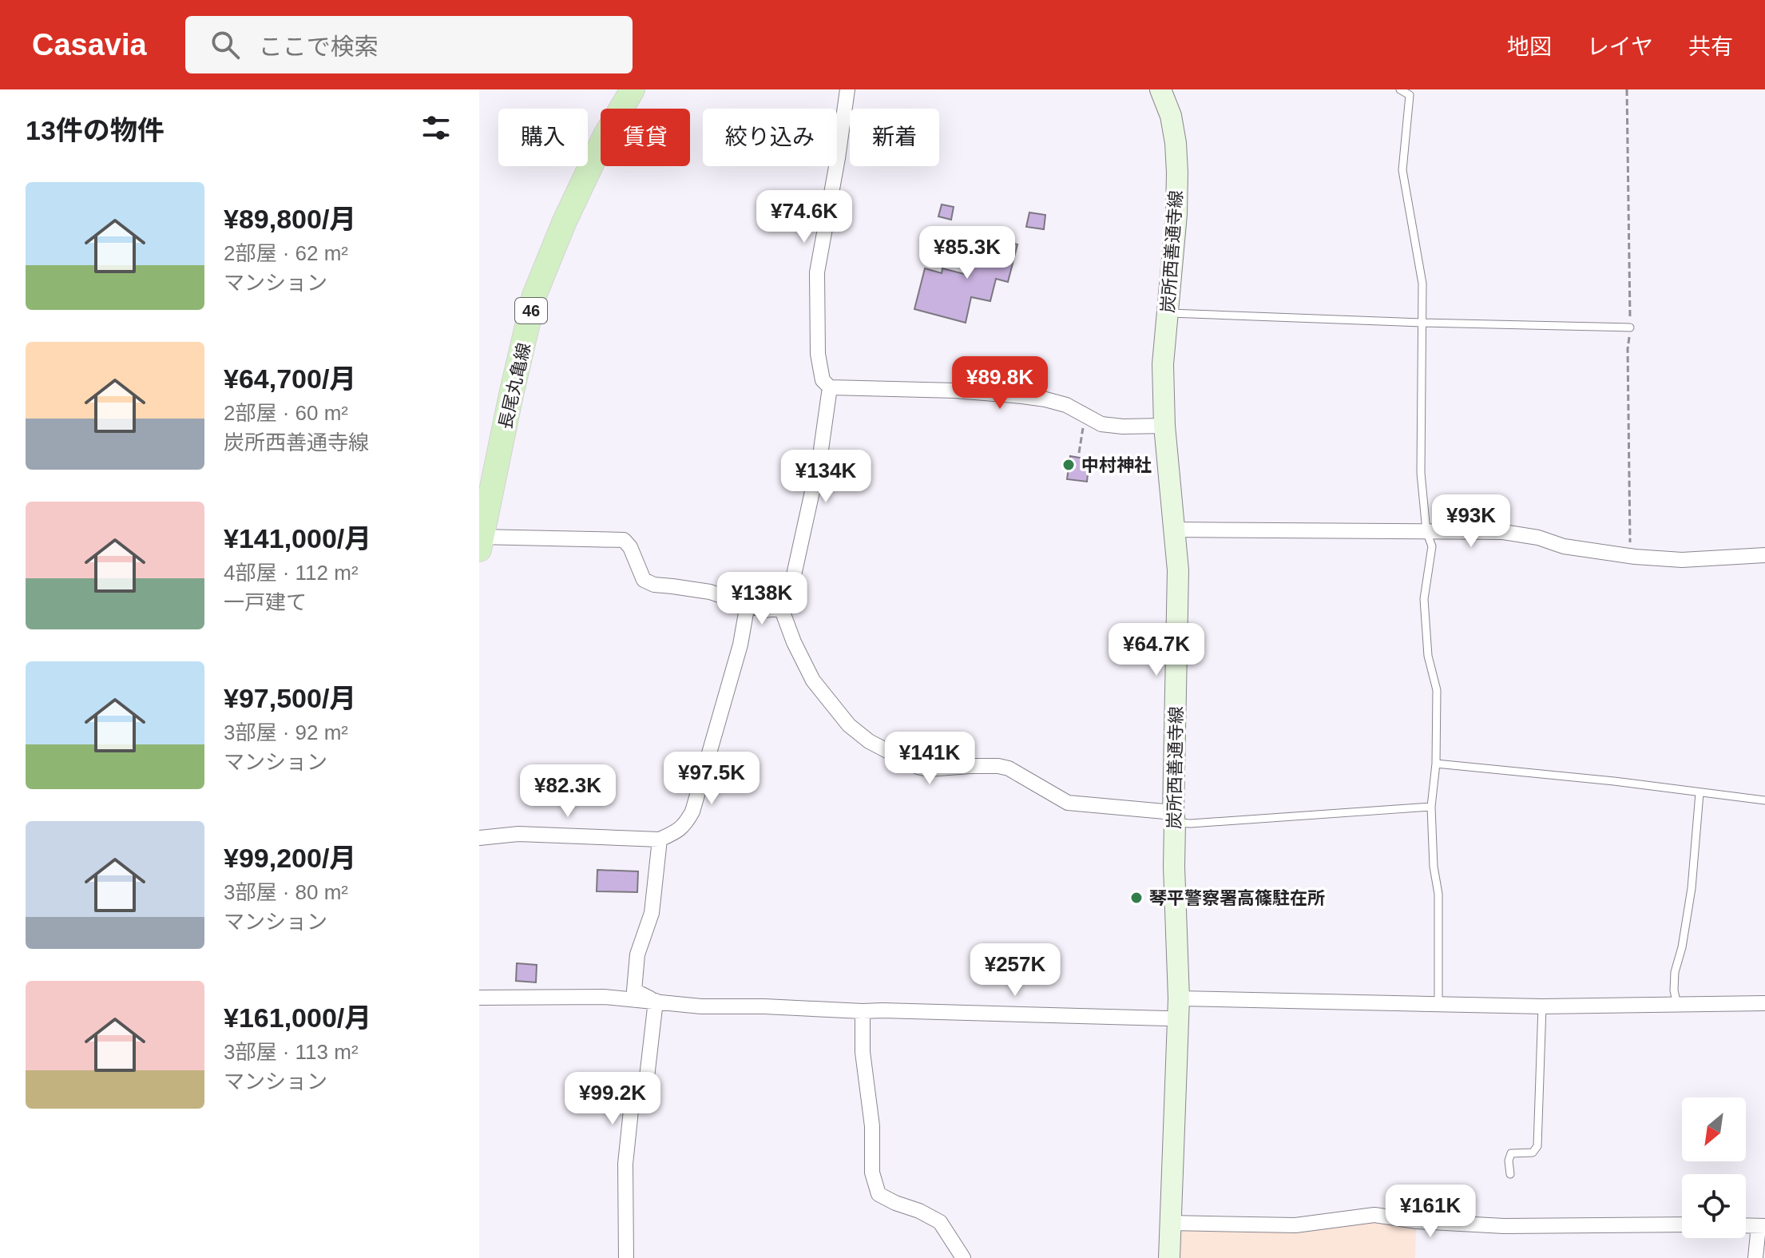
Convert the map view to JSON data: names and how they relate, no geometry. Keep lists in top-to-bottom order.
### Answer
{
  "streets": {
    "main road": ["炭所西善通寺線", "46", "長尾丸亀線"]
  },
  "places": ["中村神社", "琴平警察署高篠駐在所"],
  "north": "bottom left",
  "page": {
    "header": "Casavia",
    "search": "ここで検索",
    "nav": ["地図", "レイヤ", "共有"],
    "heading": "13件の物件",
    "chip": [
      "購入",
      "賃貸",
      "絞り込み",
      "新着"
    ],
    "list": [
      {
        "name": "¥89,800/月",
        "note": "2部屋 · 62 m² · マンション"
      },
      {
        "name": "¥64,700/月",
        "note": "2部屋 · 60 m² · 炭所西善通寺線"
      },
      {
        "name": "¥141,000/月",
        "note": "4部屋 · 112 m² · 一戸建て"
      },
      {
        "name": "¥97,500/月",
        "note": "3部屋 · 92 m² · マンション"
      },
      {
        "name": "¥99,200/月",
        "note": "3部屋 · 80 m² · マンション"
      },
      {
        "name": "¥161,000/月",
        "note": "3部屋 · 113 m² · マンション"
      }
    ],
    "price": [
      "¥74.6K",
      "¥85.3K",
      "¥89.8K",
      "¥134K",
      "¥93K",
      "¥138K",
      "¥64.7K",
      "¥141K",
      "¥97.5K",
      "¥82.3K",
      "¥257K",
      "¥99.2K",
      "¥161K"
    ]
  }
}
